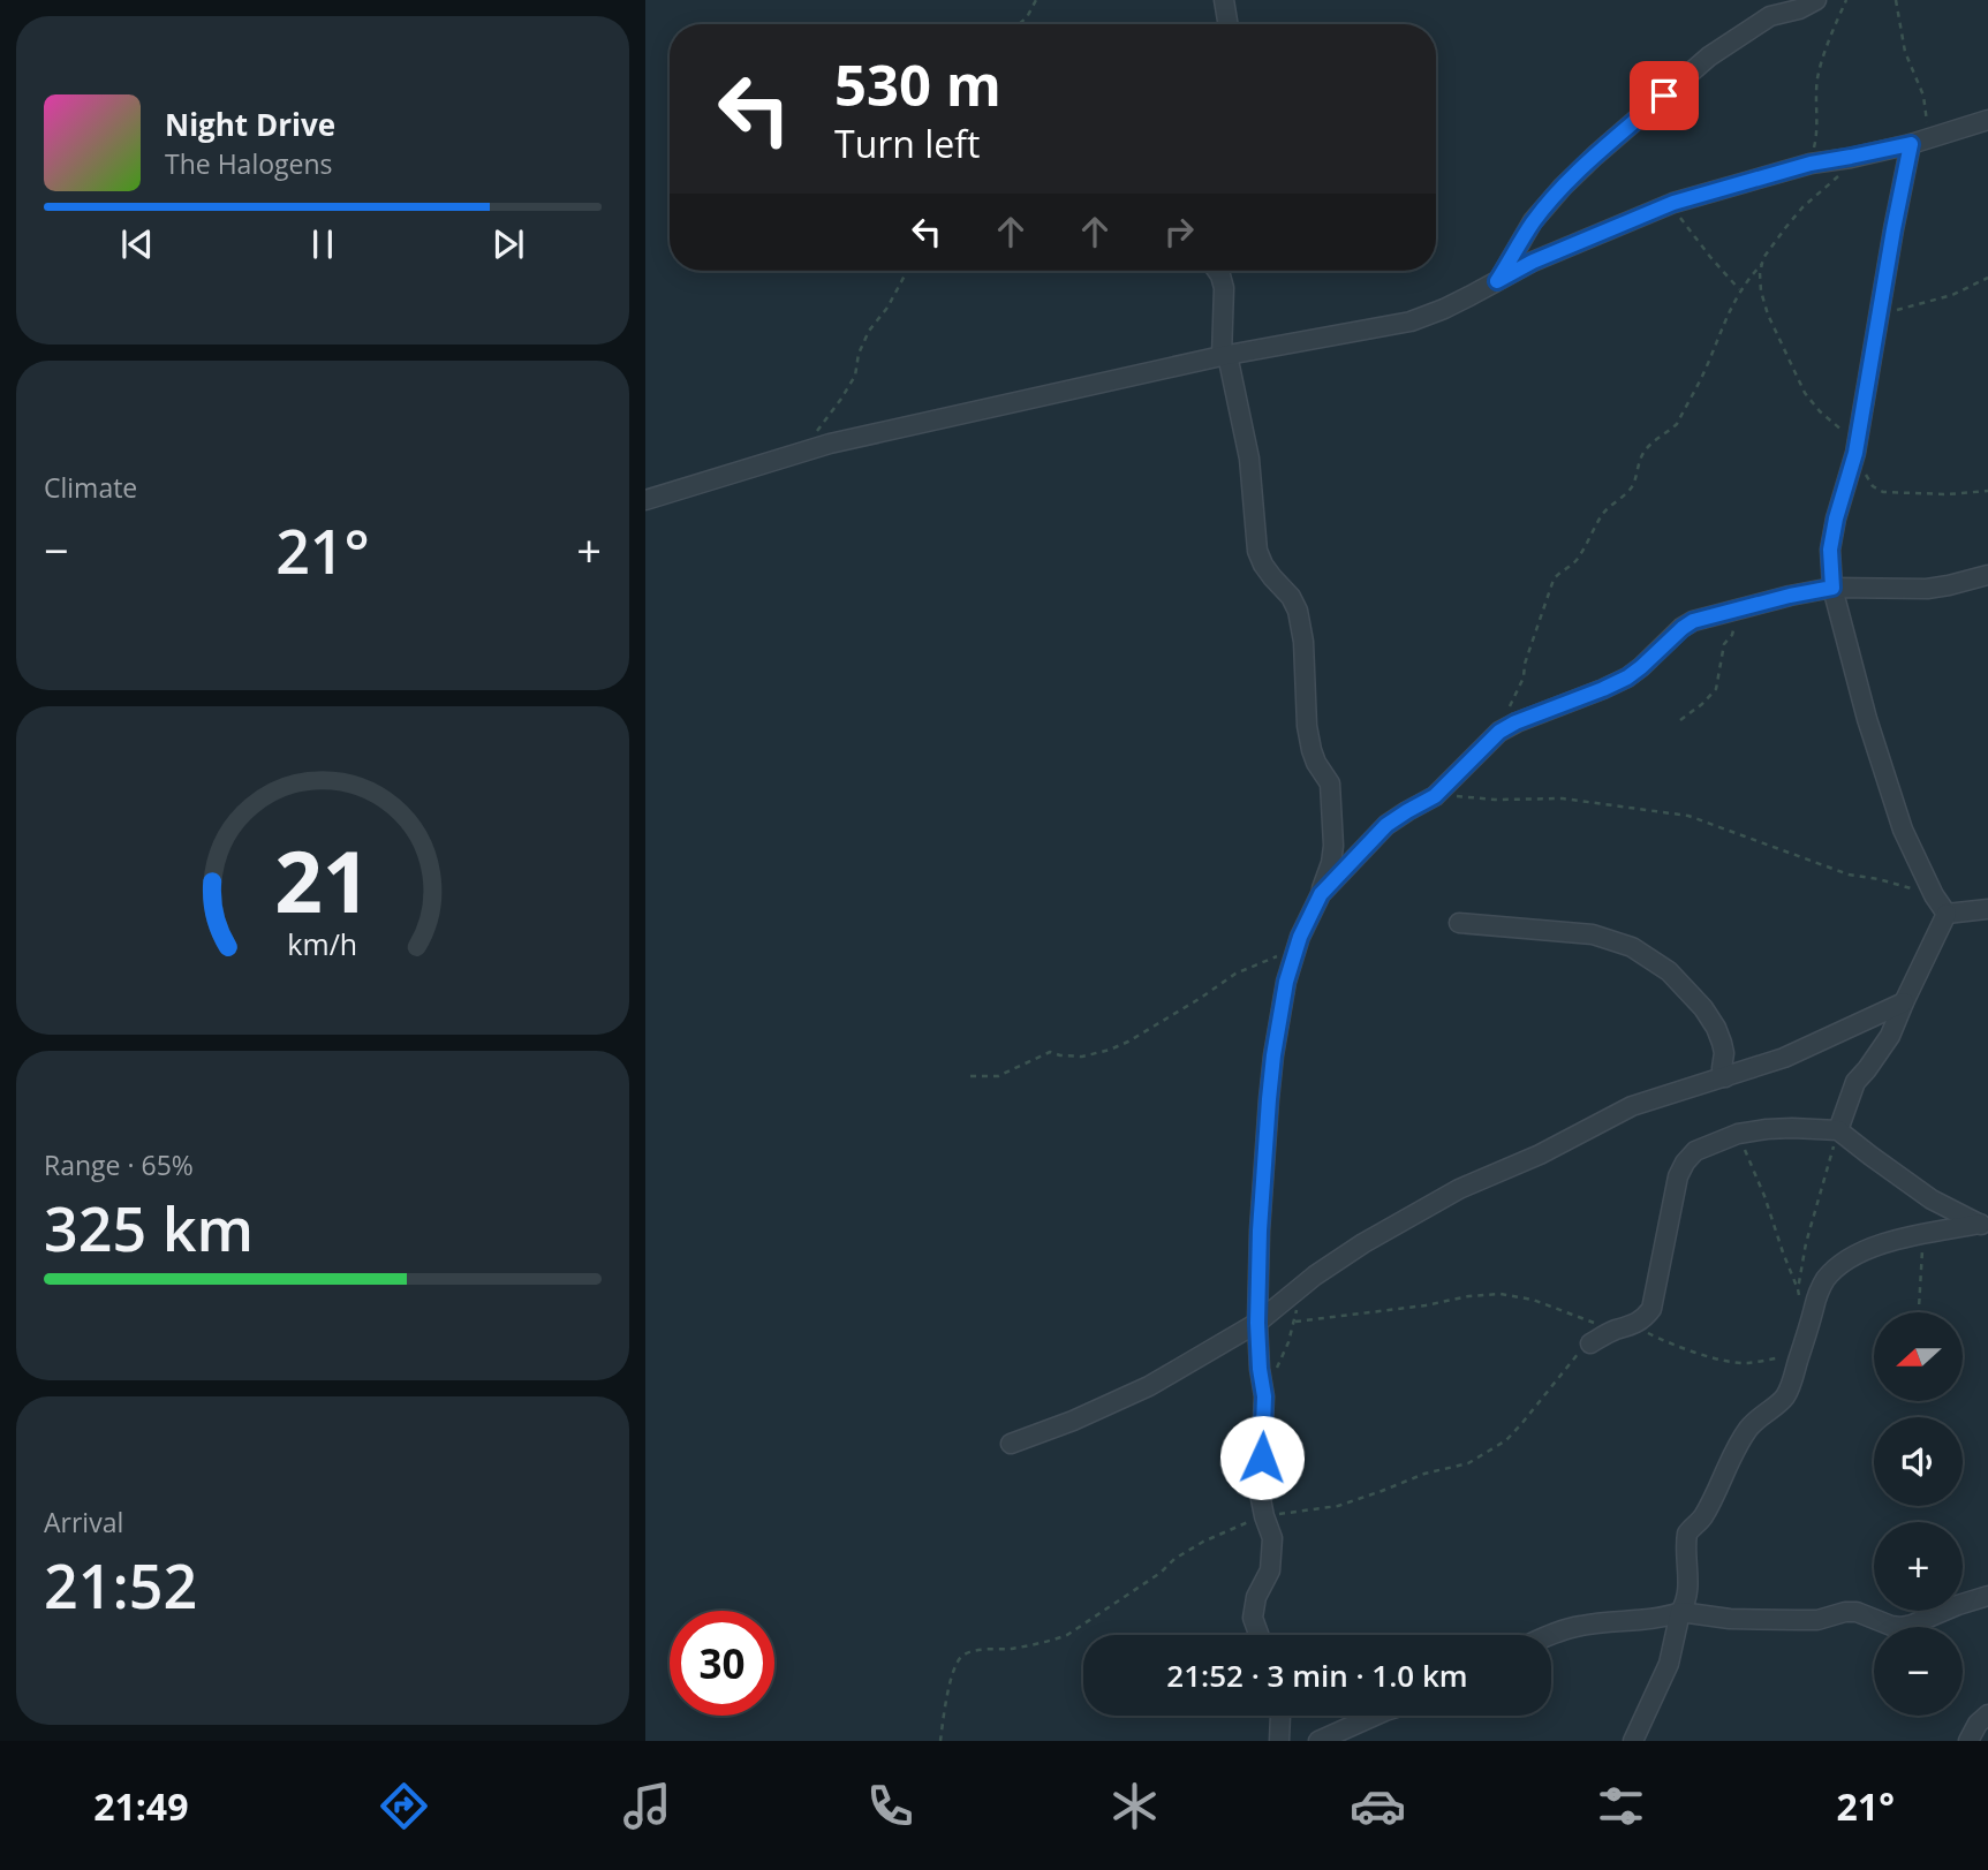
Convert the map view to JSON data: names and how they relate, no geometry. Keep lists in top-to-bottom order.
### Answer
{
  "north": "left",
  "page": {
    "turn": ["530 m", "Turn left"],
    "song": ["Night Drive", "The Halogens"],
    "tile": [
      "Climate",
      ["Range · 65%", "325 km"],
      ["Arrival", "21:52"]
    ],
    "heat": ["−", "21°", "+"],
    "map_buttons": ["+", "−"],
    "limit": "30",
    "trip": "21:52 · 3 min · 1.0 km",
    "tabs": ["21:49", "21°"],
    "gauge": ["21", "km/h"]
  }
}
